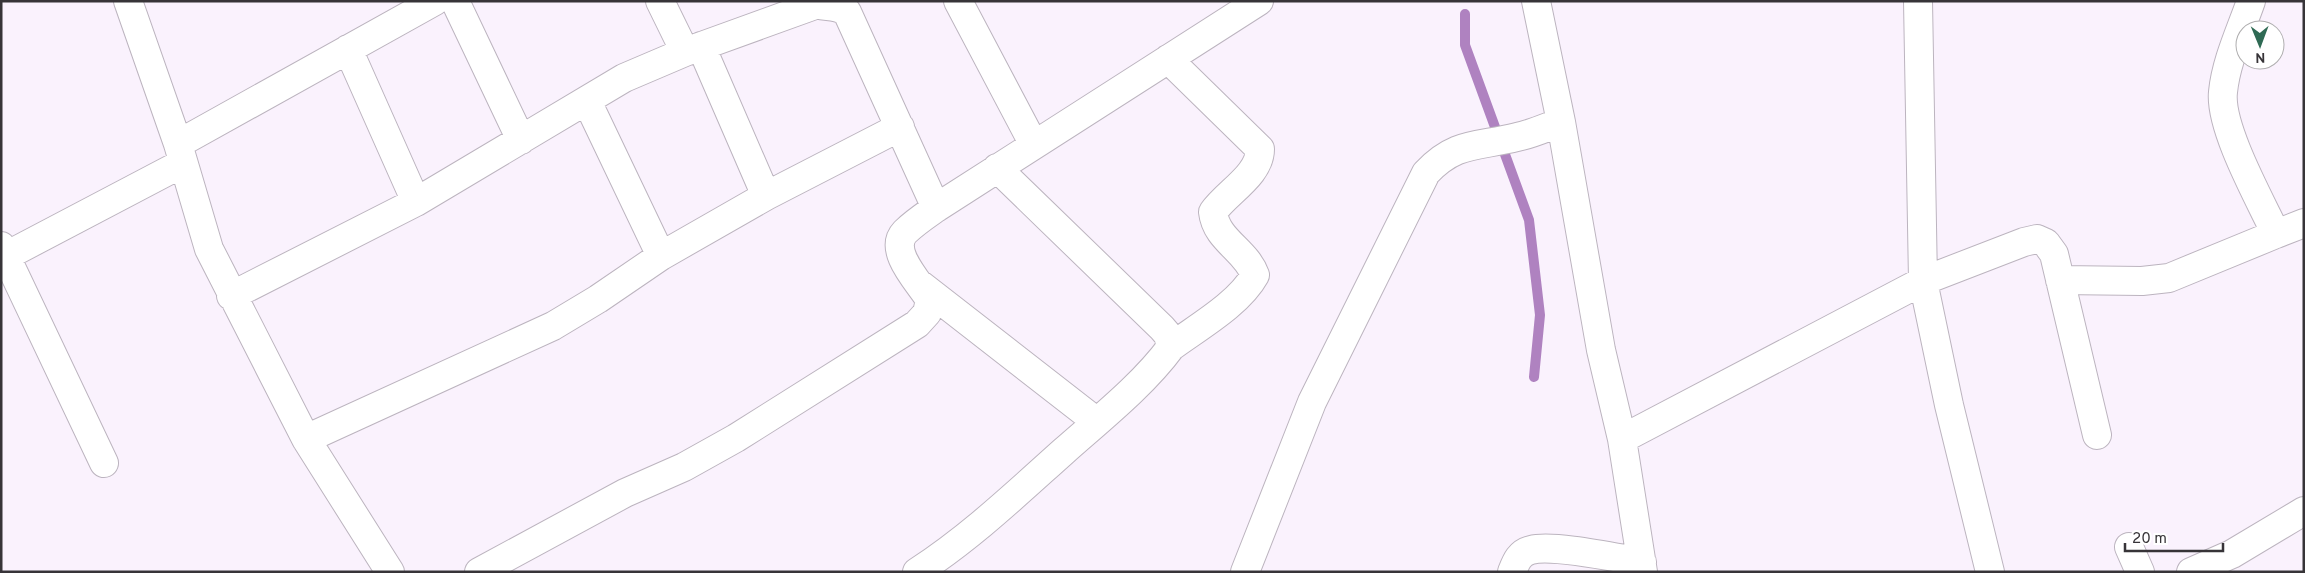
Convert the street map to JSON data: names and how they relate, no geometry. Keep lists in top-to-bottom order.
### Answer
{
  "scale_bar": "20 m",
  "north": "bottom"
}
